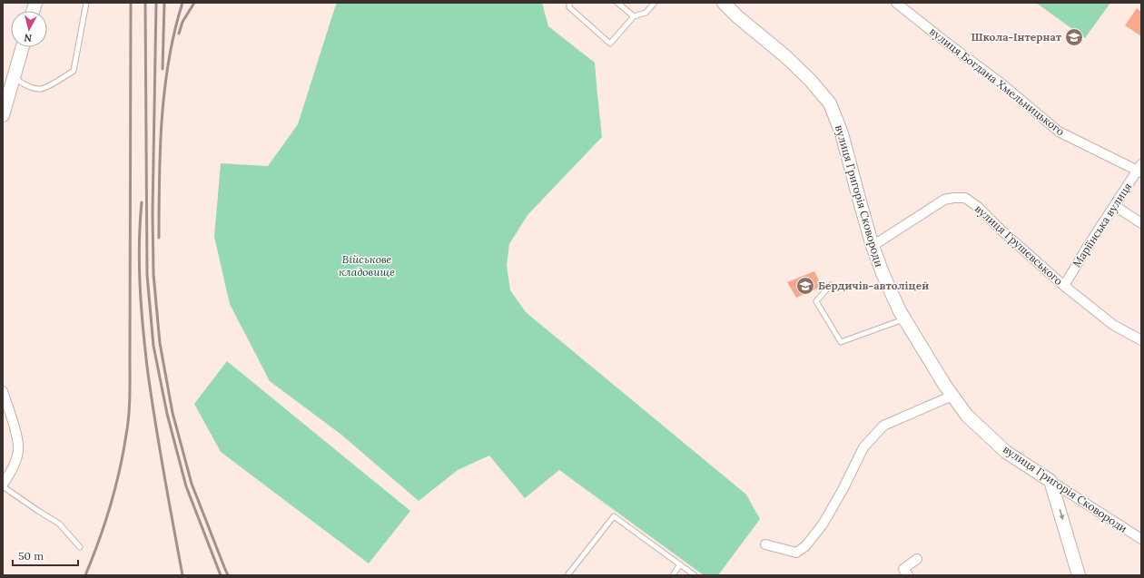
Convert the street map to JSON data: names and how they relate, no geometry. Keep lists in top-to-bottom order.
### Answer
{
  "streets": {
    "main road": ["вулиця Григорія Сковороди"],
    "street": ["вулиця Богдана Хмельницького", "Маріїнська вулиця", "вулиця Грушевського"]
  },
  "crossings": [
    ["вулиця Богдана Хмельницького", "Маріїнська вулиця"],
    ["вулиця Григорія Сковороди", "вулиця Грушевського"],
    ["Маріїнська вулиця", "вулиця Грушевського"]
  ],
  "parks": ["Військове кладовище"],
  "places": {
    "school or university": ["Школа-Інтернат", "Бердичів-автоліцей"]
  },
  "scale_bar": "50 m",
  "north": "bottom"
}
